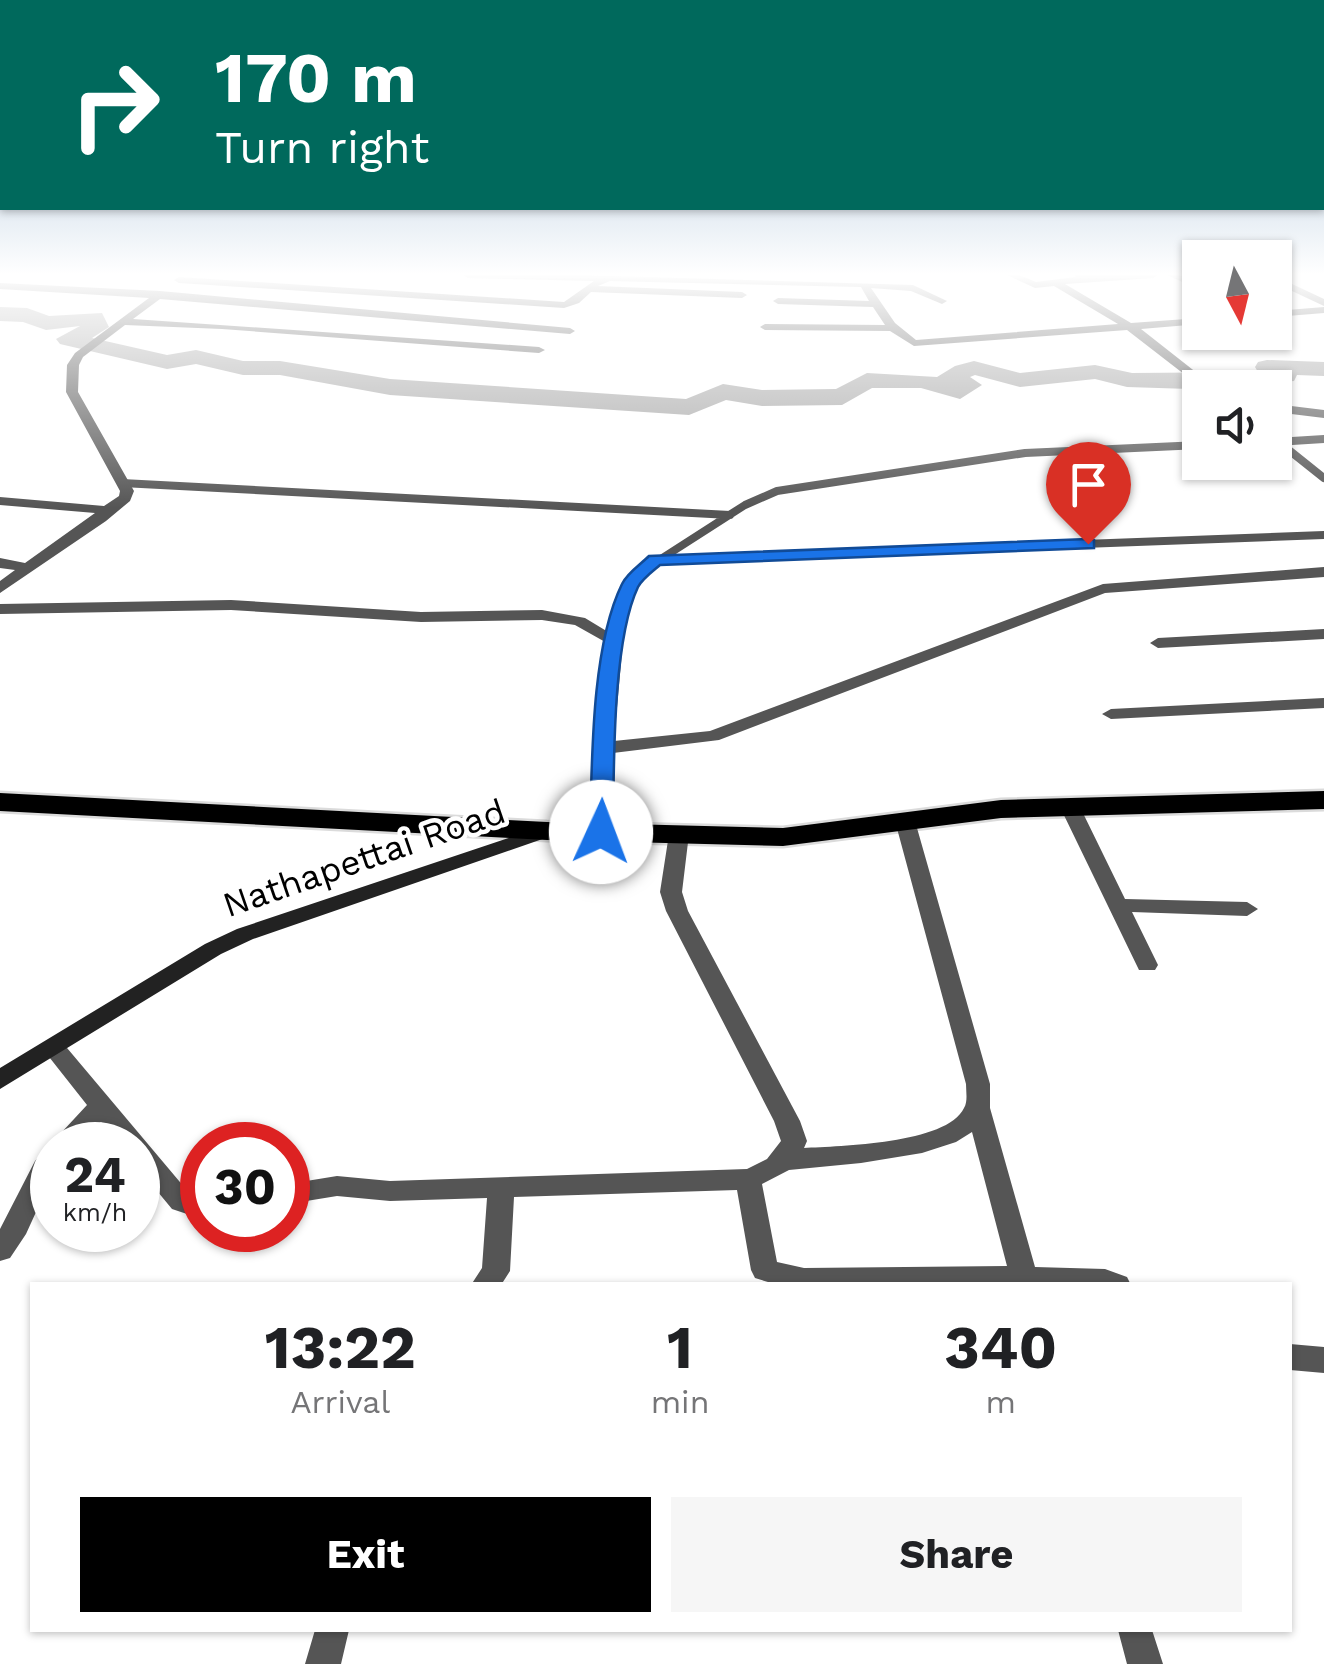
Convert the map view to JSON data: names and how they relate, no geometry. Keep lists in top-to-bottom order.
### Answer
{
  "streets": {
    "street": ["Nathapettai Road"]
  },
  "north": "bottom",
  "page": {
    "turn": ["170 m", "Turn right"],
    "speed": "24 km/h",
    "limit": "30",
    "eta": [
      "13:22",
      "Arrival",
      "1",
      "min",
      "340",
      "m"
    ],
    "buttons": ["Exit", "Share"]
  }
}
